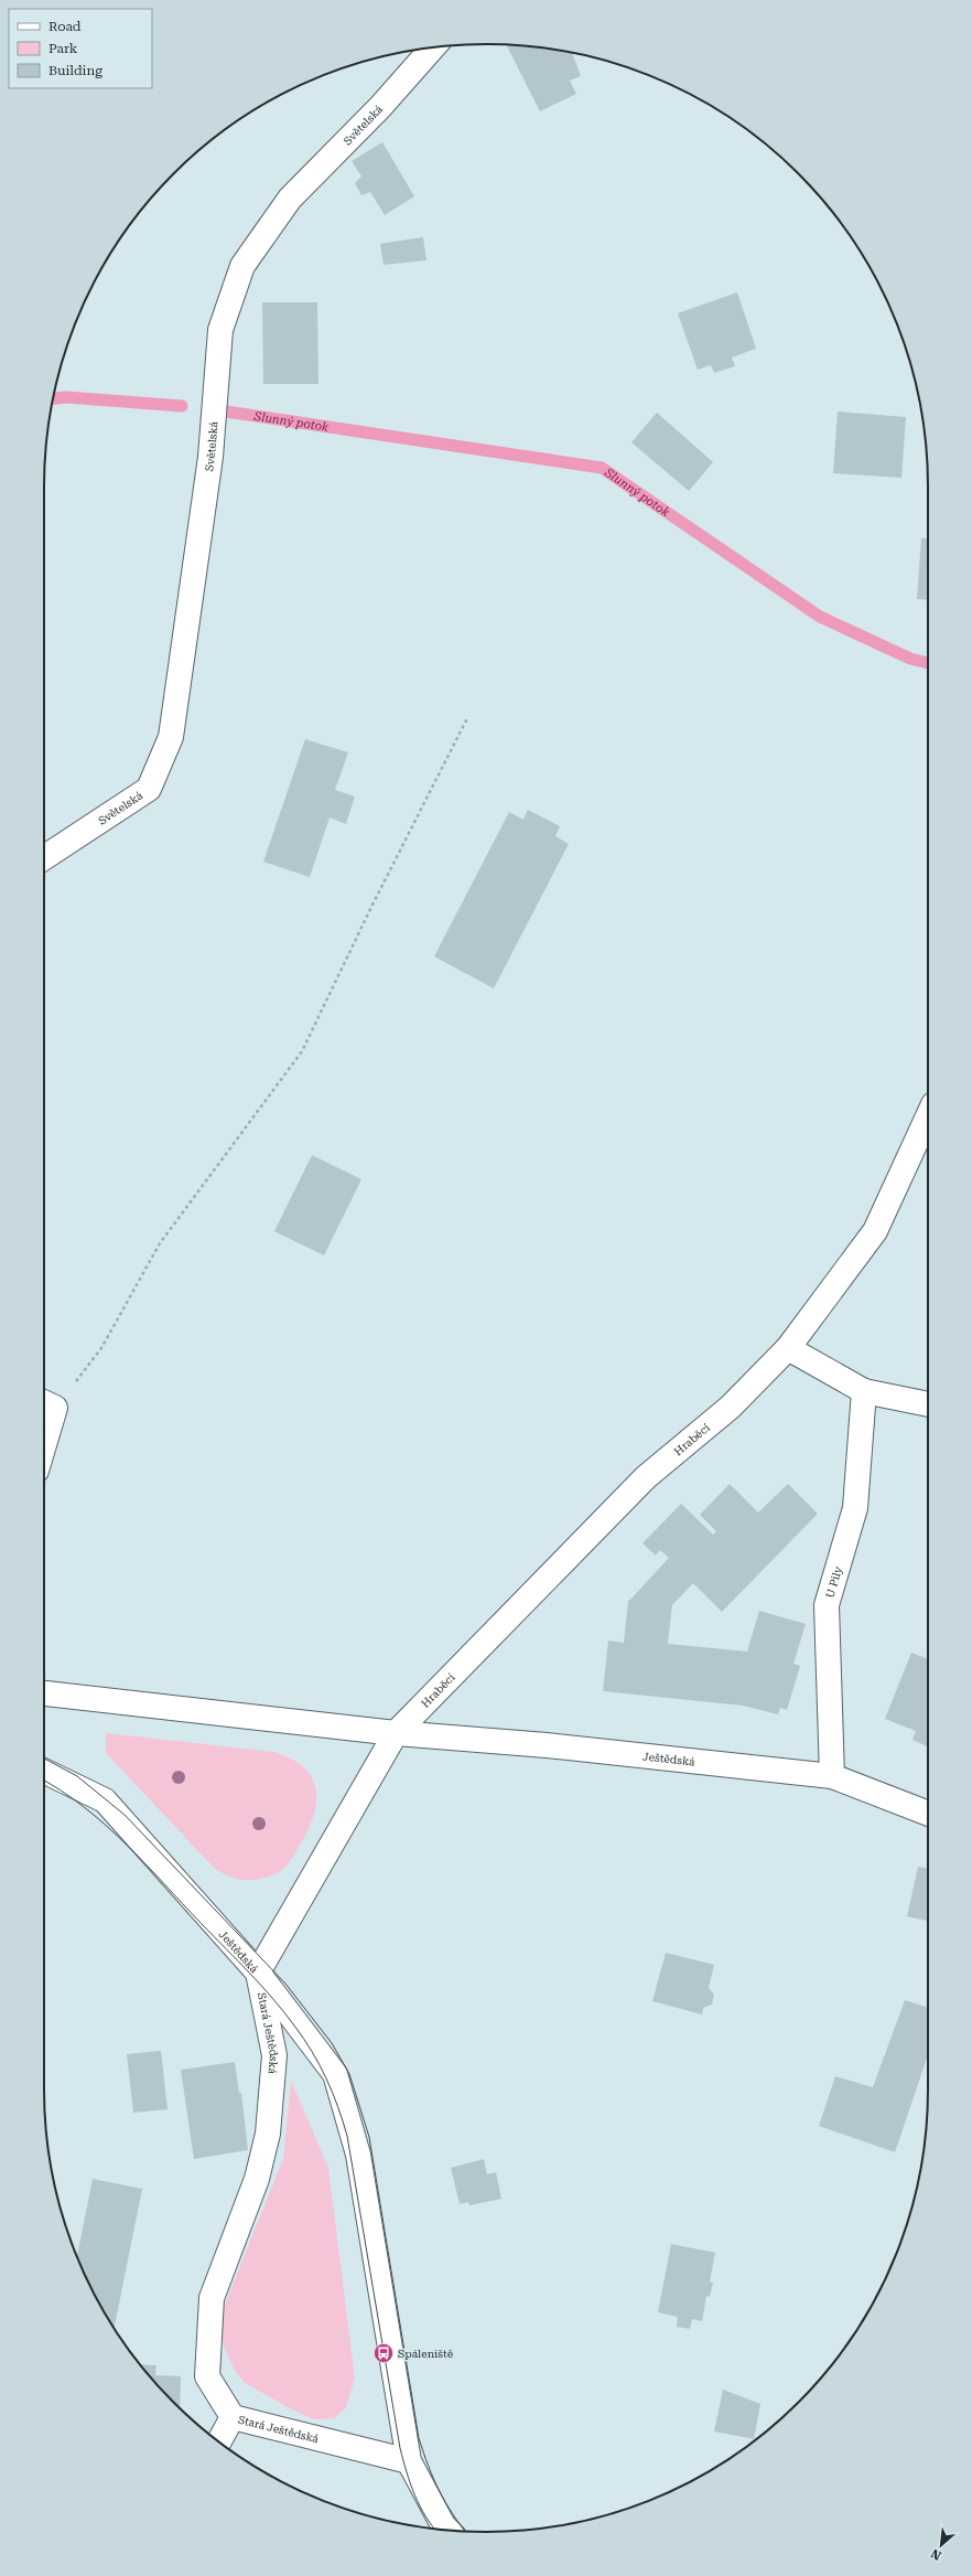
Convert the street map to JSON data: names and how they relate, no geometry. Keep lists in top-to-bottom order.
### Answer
{
  "streets": {
    "street": [
      "Světelská",
      "Hraběcí",
      "U Pily",
      "Ještědská",
      "Stará Ještědská"
    ]
  },
  "crossings": [
    ["Hraběcí", "Ještědská"],
    ["U Pily", "Ještědská"],
    ["Ještědská", "Stará Ještědská"]
  ],
  "water": ["Slunný potok"],
  "places": {
    "bus stop": ["Spáleniště"]
  },
  "legend": ["Road", "Park", "Building"],
  "north": "bottom left"
}
